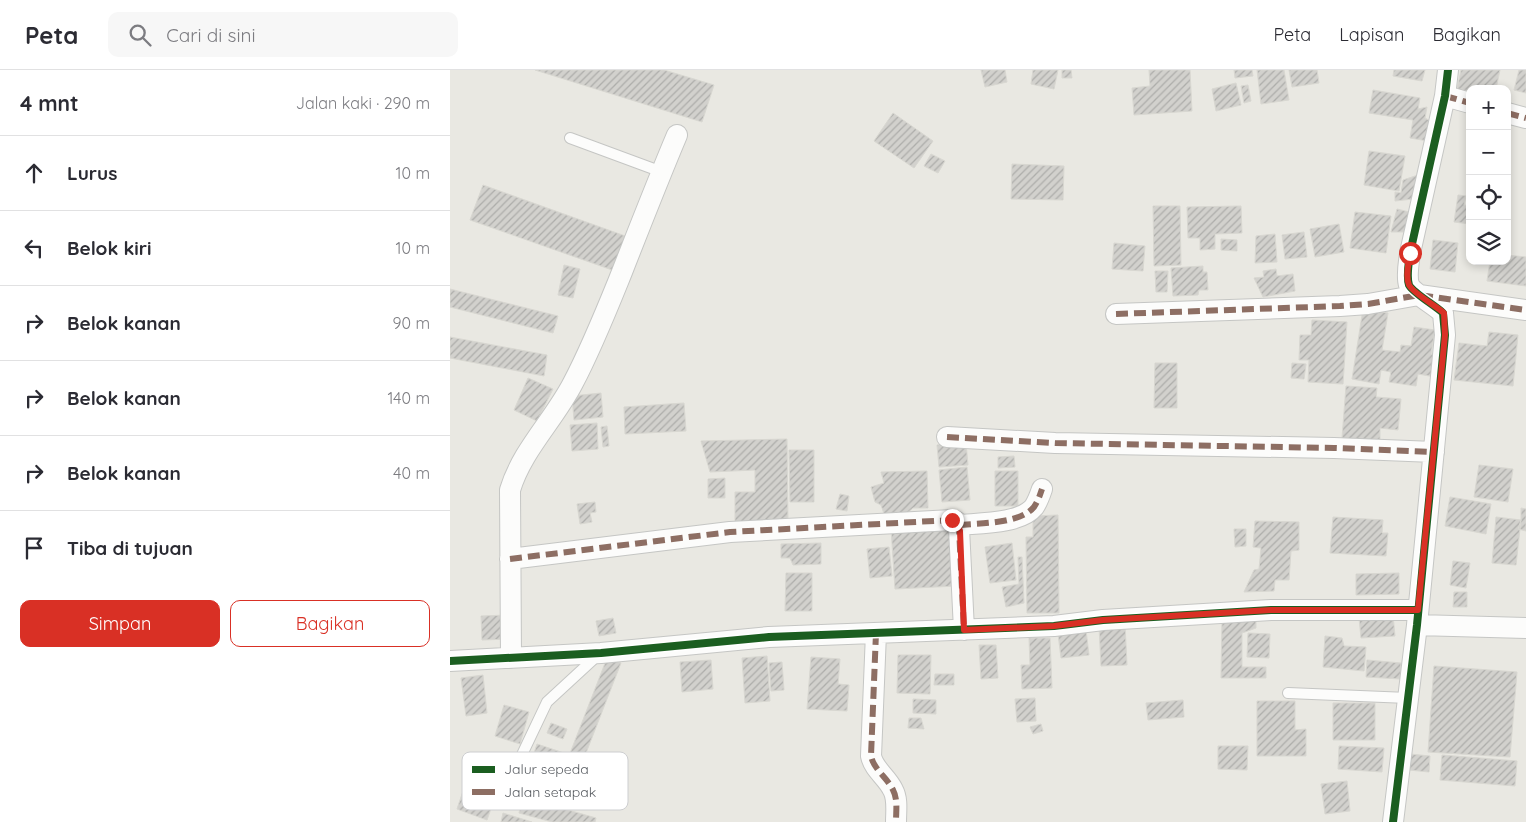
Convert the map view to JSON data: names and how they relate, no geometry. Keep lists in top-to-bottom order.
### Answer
{
  "legend": ["Jalur sepeda", "Jalan setapak"],
  "page": {
    "header": "Peta",
    "search": "Cari di sini",
    "nav": ["Peta", "Lapisan", "Bagikan"],
    "heading": ["4 mnt", "Jalan kaki · 290 m"],
    "map_buttons": ["+", "−"],
    "list": [
      ["Lurus", "10 m"],
      ["Belok kiri", "10 m"],
      ["Belok kanan", "90 m"],
      ["Belok kanan", "140 m"],
      ["Belok kanan", "40 m"],
      "Tiba di tujuan"
    ],
    "buttons": ["Simpan", "Bagikan"]
  }
}
